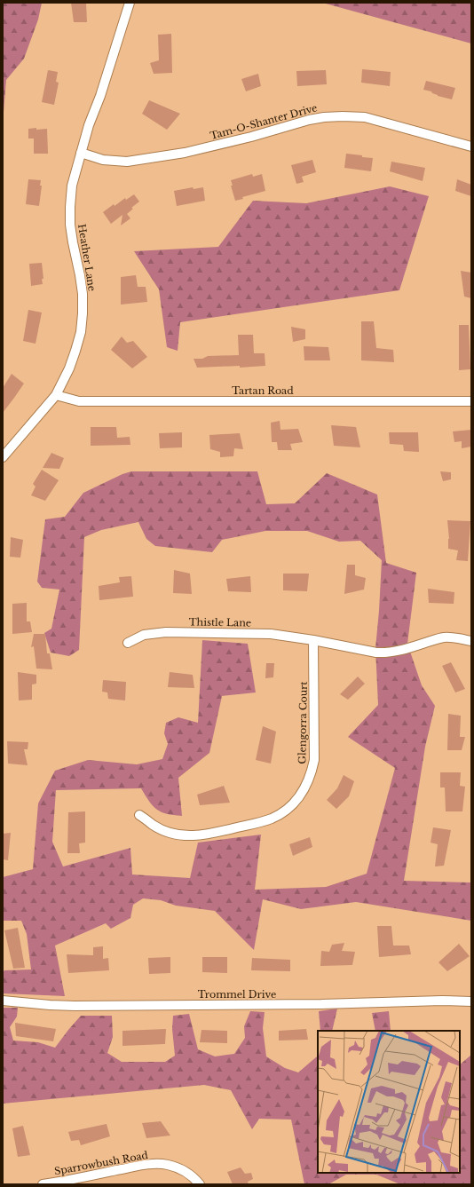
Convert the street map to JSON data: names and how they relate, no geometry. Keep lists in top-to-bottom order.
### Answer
{
  "streets": {
    "street": [
      "Tam-O-Shanter Drive",
      "Heather Lane",
      "Tartan Road",
      "Thistle Lane",
      "Glengorra Court",
      "Trommel Drive",
      "Sparrowbush Road"
    ]
  },
  "crossings": [
    ["Tam-O-Shanter Drive", "Heather Lane"],
    ["Heather Lane", "Tartan Road"],
    ["Thistle Lane", "Glengorra Court"]
  ]
}
